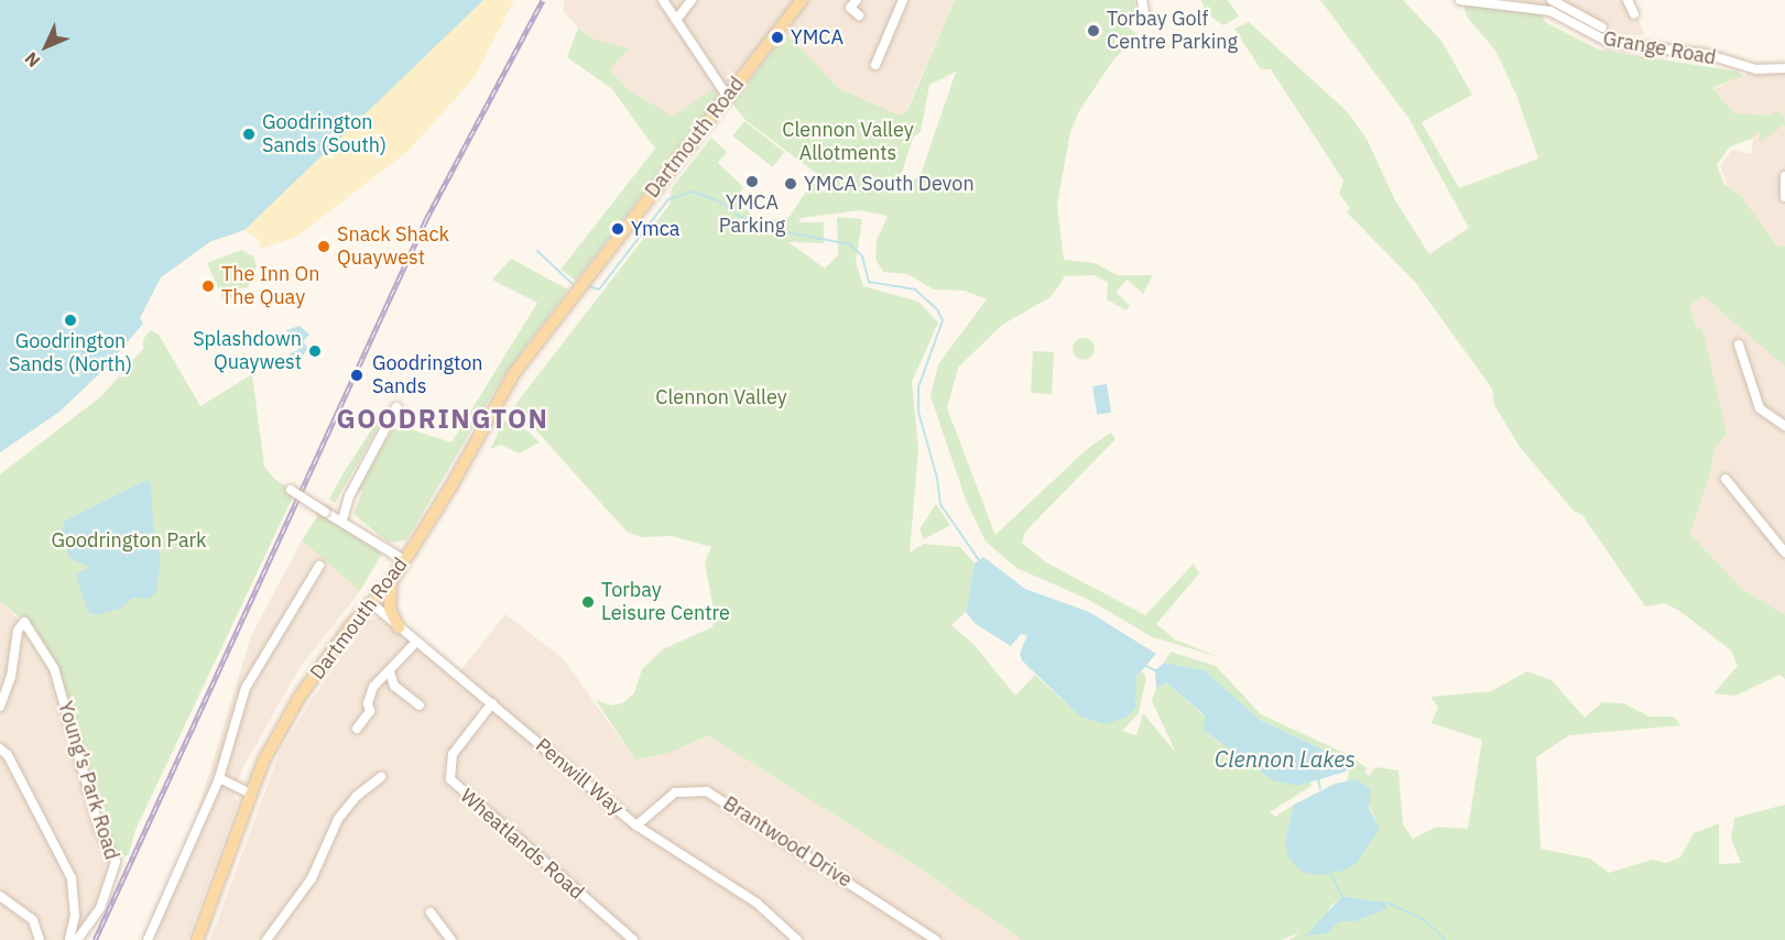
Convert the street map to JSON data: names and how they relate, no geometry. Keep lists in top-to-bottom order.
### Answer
{
  "streets": {
    "main road": ["Dartmouth Road"],
    "street": [
      "Grange Road",
      "Penwill Way",
      "Young's Park Road",
      "Brantwood Drive",
      "Wheatlands Road"
    ]
  },
  "crossings": [
    ["Dartmouth Road", "Penwill Way"],
    ["Penwill Way", "Brantwood Drive"],
    ["Penwill Way", "Wheatlands Road"]
  ],
  "districts": ["GOODRINGTON"],
  "water": ["Clennon Lakes"],
  "parks": ["Clennon Valley Allotments", "Clennon Valley", "Goodrington Park"],
  "places": [
    "Torbay Golf Centre Parking",
    "YMCA",
    "Goodrington Sands (South)",
    "YMCA Parking",
    "YMCA South Devon",
    "Ymca",
    "Snack Shack Quaywest",
    "The Inn On The Quay",
    "Goodrington Sands (North)",
    "Splashdown Quaywest",
    "Goodrington Sands",
    "Torbay Leisure Centre"
  ],
  "north": "bottom left"
}
